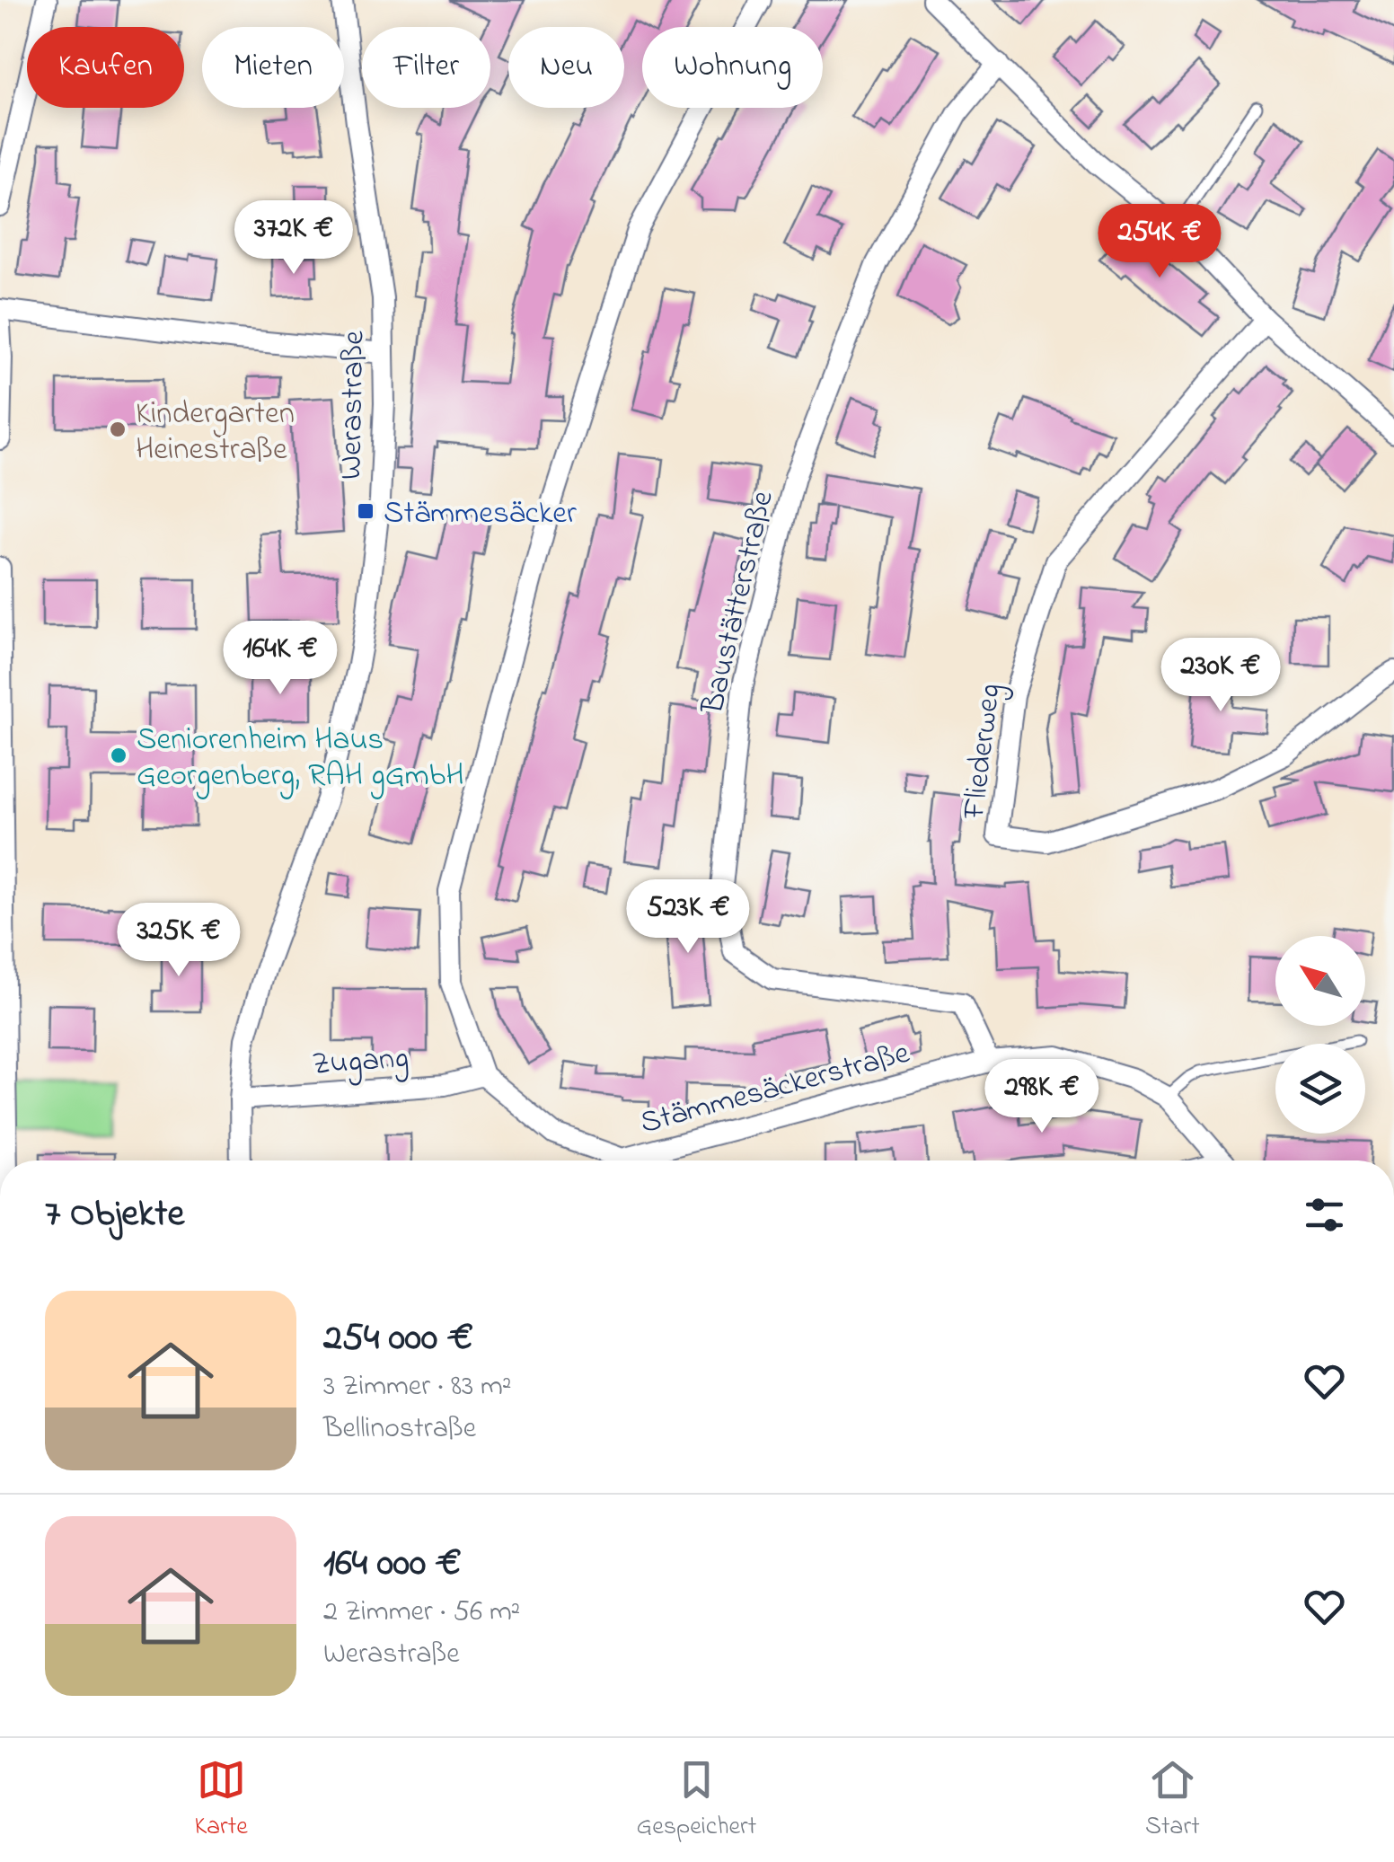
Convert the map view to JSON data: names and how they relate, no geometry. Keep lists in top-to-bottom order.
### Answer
{
  "streets": {
    "street": [
      "Werastraße",
      "Baustätterstraße",
      "Fliederweg",
      "Zugang",
      "Stämmesäckerstraße"
    ]
  },
  "crossings": [
    ["Werastraße", "Zugang"],
    ["Baustätterstraße", "Stämmesäckerstraße"],
    ["Zugang", "Stämmesäckerstraße"]
  ],
  "places": {
    "other": ["Kindergarten Heinestraße", "Seniorenheim Haus Georgenberg, RAH gGmbH"],
    "transit": ["Stämmesäcker"]
  },
  "north": "top left",
  "page": {
    "chip": [
      "Kaufen",
      "Mieten",
      "Filter",
      "Neu",
      "Wohnung"
    ],
    "price": [
      "372K €",
      "254K €",
      "164K €",
      "230K €",
      "523K €",
      "325K €",
      "298K €"
    ],
    "heading": "7 Objekte",
    "list": [
      {
        "name": "254 000 €",
        "note": "3 Zimmer · 83 m² · Bellinostraße"
      },
      {
        "name": "164 000 €",
        "note": "2 Zimmer · 56 m² · Werastraße"
      }
    ],
    "tabs": ["Karte", "Gespeichert", "Start"]
  }
}
